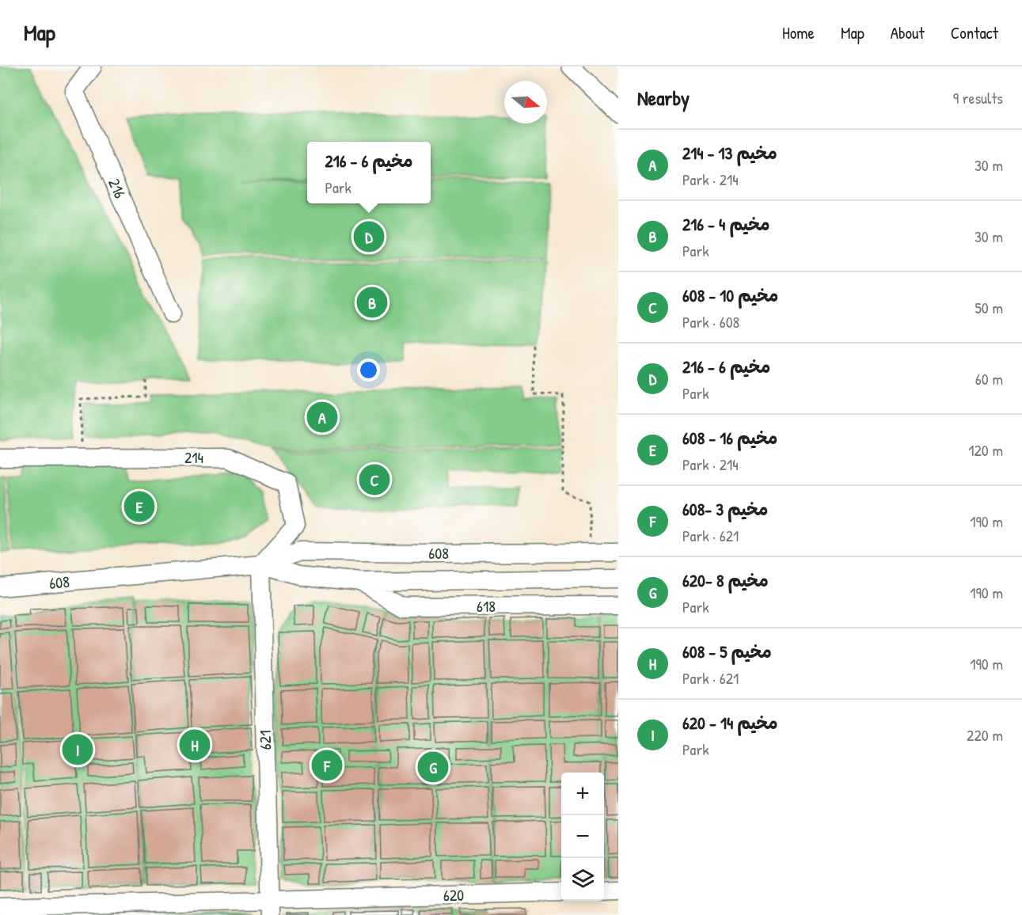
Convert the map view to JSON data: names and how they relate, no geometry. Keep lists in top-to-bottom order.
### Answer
{
  "streets": {
    "street": [
      "216",
      "214",
      "608",
      "618",
      "621",
      "620"
    ]
  },
  "crossings": [
    ["214", "608"],
    ["214", "621"],
    ["608", "618"],
    ["608", "621"],
    ["621", "620"]
  ],
  "north": "right",
  "page": {
    "header": "Map",
    "nav": [
      "Home",
      "Map",
      "About",
      "Contact"
    ],
    "heading": ["Nearby", "9 results"],
    "list": [
      {
        "mark": "A",
        "name": "مخيم 13 - 214",
        "note": "Park · 214",
        "value": "30 m"
      },
      {
        "mark": "B",
        "name": "مخيم 4 - 216",
        "note": "Park",
        "value": "30 m"
      },
      {
        "mark": "C",
        "name": "مخيم 10 - 608",
        "note": "Park · 608",
        "value": "50 m"
      },
      {
        "mark": "D",
        "name": "مخيم 6 - 216",
        "note": "Park",
        "value": "60 m"
      },
      {
        "mark": "E",
        "name": "مخيم 16 - 608",
        "note": "Park · 214",
        "value": "120 m"
      },
      {
        "mark": "F",
        "name": "مخيم 3 -608",
        "note": "Park · 621",
        "value": "190 m"
      },
      {
        "mark": "G",
        "name": "مخيم 8 -620",
        "note": "Park",
        "value": "190 m"
      },
      {
        "mark": "H",
        "name": "مخيم 5 - 608",
        "note": "Park · 621",
        "value": "190 m"
      },
      {
        "mark": "I",
        "name": "مخيم 14 - 620",
        "note": "Park",
        "value": "220 m"
      }
    ],
    "popup": ["مخيم 6 - 216", "Park"],
    "pins": [
      "D",
      "B",
      "A",
      "C",
      "E",
      "H",
      "I",
      "F",
      "G"
    ],
    "map_buttons": ["+", "−"]
  }
}
